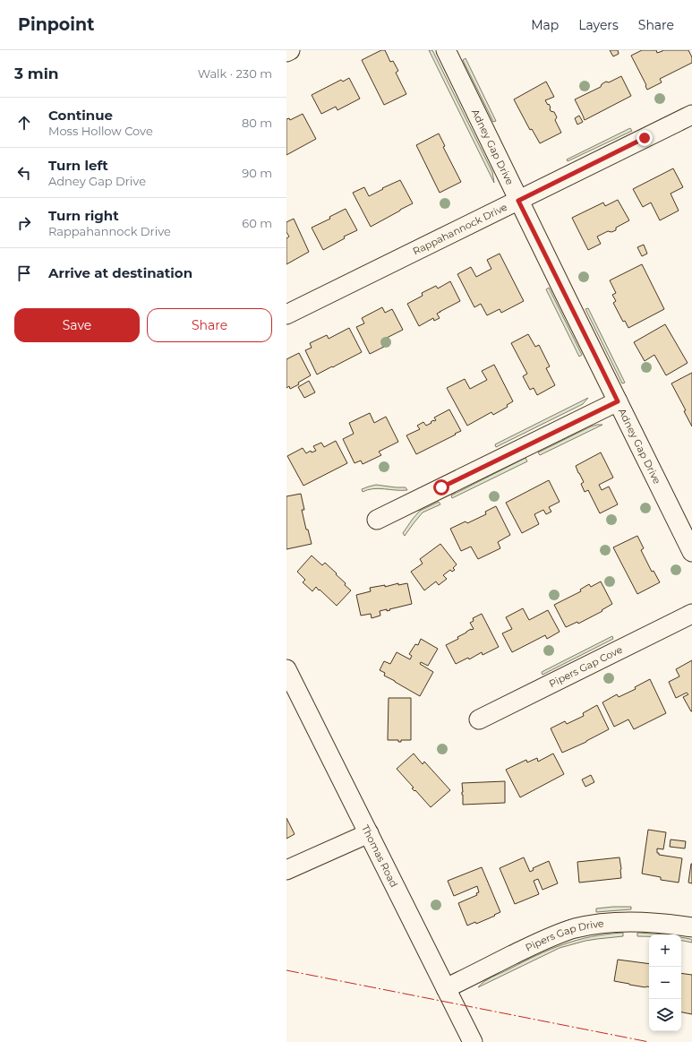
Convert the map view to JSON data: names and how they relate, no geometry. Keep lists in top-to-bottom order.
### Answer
{
  "streets": {
    "street": [
      "Adney Gap Drive",
      "Rappahannock Drive",
      "Pipers Gap Cove",
      "Thomas Road",
      "Pipers Gap Drive"
    ]
  },
  "crossings": [
    ["Adney Gap Drive", "Rappahannock Drive"],
    ["Thomas Road", "Pipers Gap Drive"]
  ],
  "page": {
    "header": "Pinpoint",
    "nav": ["Map", "Layers", "Share"],
    "heading": ["3 min", "Walk · 230 m"],
    "list": [
      ["Continue", "Moss Hollow Cove", "80 m"],
      ["Turn left", "Adney Gap Drive", "90 m"],
      ["Turn right", "Rappahannock Drive", "60 m"],
      "Arrive at destination"
    ],
    "buttons": ["Save", "Share"],
    "map_buttons": ["+", "−"]
  }
}
